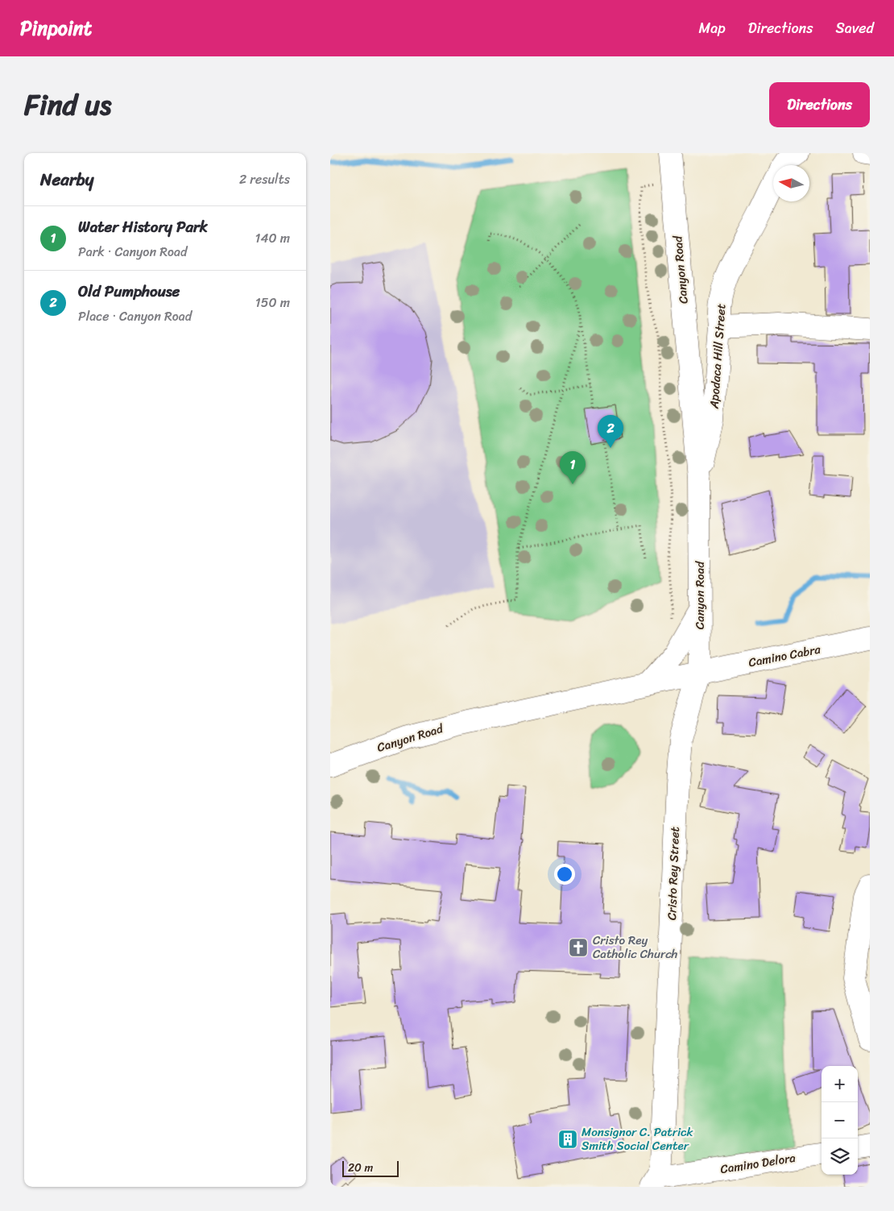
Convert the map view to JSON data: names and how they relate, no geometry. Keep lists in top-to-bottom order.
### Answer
{
  "streets": {
    "street": [
      "Canyon Road",
      "Apodaca Hill Street",
      "Camino Cabra",
      "Cristo Rey Street",
      "Camino Delora"
    ]
  },
  "crossings": [
    ["Canyon Road", "Apodaca Hill Street"],
    ["Canyon Road", "Camino Cabra"],
    ["Canyon Road", "Cristo Rey Street"],
    ["Camino Cabra", "Cristo Rey Street"],
    ["Cristo Rey Street", "Camino Delora"]
  ],
  "places": {
    "church": ["Cristo Rey Catholic Church"],
    "building": ["Monsignor C. Patrick Smith Social Center"]
  },
  "scale_bar": "20 m",
  "north": "left",
  "page": {
    "header": "Pinpoint",
    "nav": ["Map", "Directions", "Saved"],
    "title": "Find us",
    "buttons": "Directions",
    "heading": ["Nearby", "2 results"],
    "list": [
      {
        "mark": "1",
        "name": "Water History Park",
        "note": "Park · Canyon Road",
        "value": "140 m"
      },
      {
        "mark": "2",
        "name": "Old Pumphouse",
        "note": "Place · Canyon Road",
        "value": "150 m"
      }
    ],
    "pins": ["2", "1"],
    "map_buttons": ["+", "−"],
    "scale": "20 m"
  }
}
